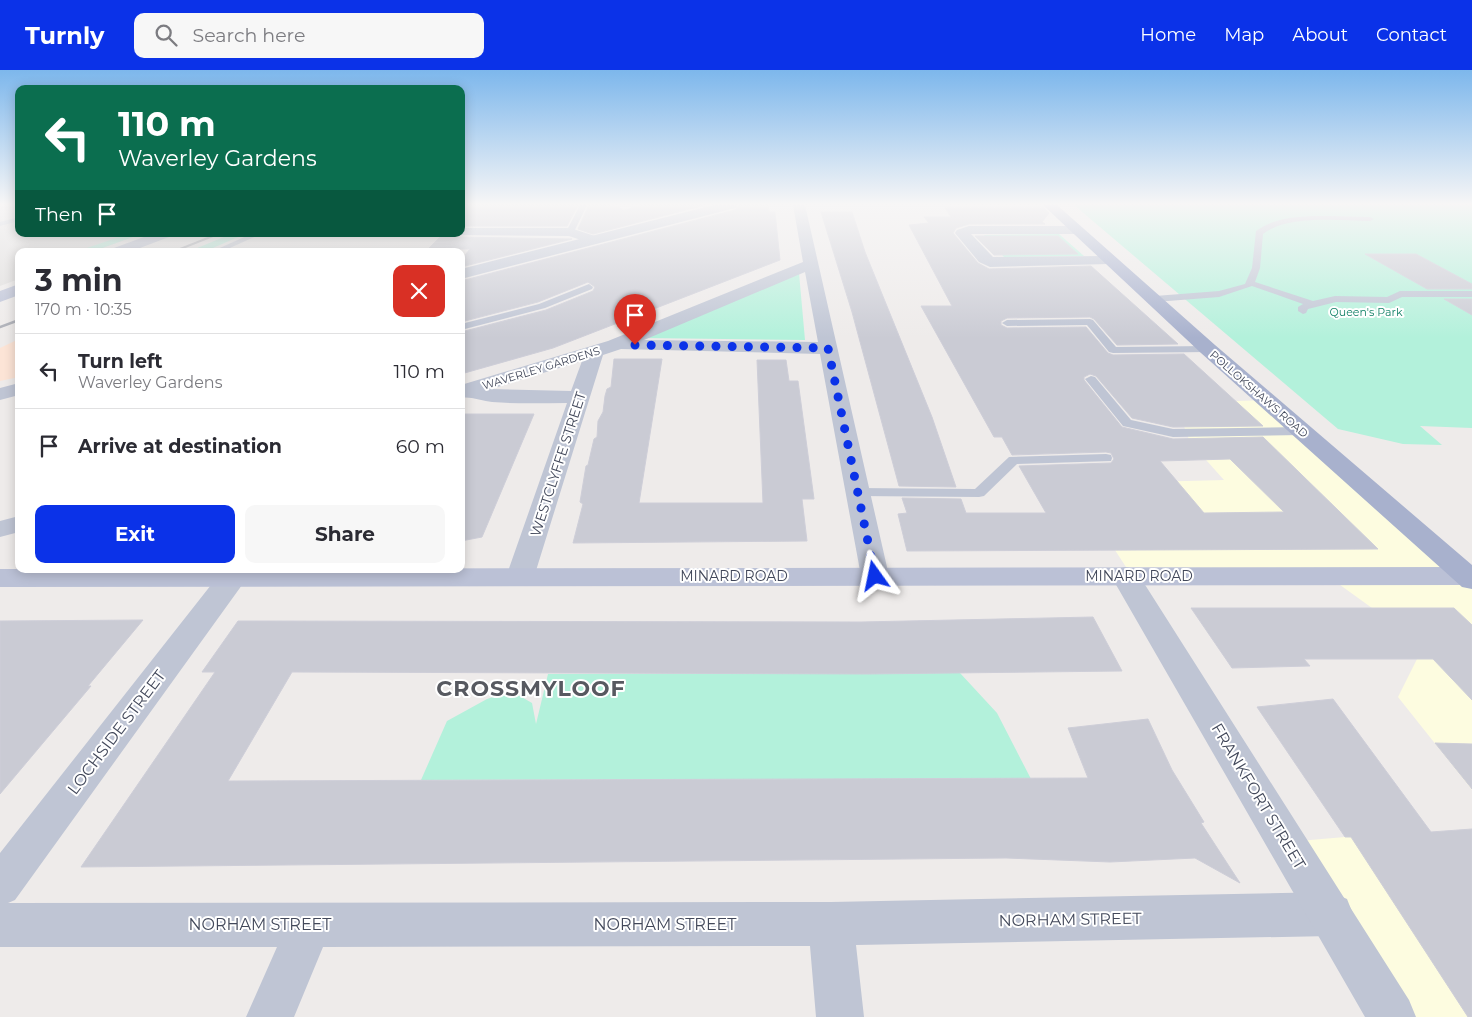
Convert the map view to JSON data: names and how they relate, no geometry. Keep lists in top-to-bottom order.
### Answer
{
  "streets": {
    "main road": ["POLLOKSHAWS ROAD", "MINARD ROAD"],
    "street": [
      "WAVERLEY GARDENS",
      "WESTCLYFFE STREET",
      "LOCHSIDE STREET",
      "FRANKFORT STREET",
      "NORHAM STREET"
    ]
  },
  "crossings": [
    ["WAVERLEY GARDENS", "WESTCLYFFE STREET"],
    ["POLLOKSHAWS ROAD", "MINARD ROAD"],
    ["WESTCLYFFE STREET", "MINARD ROAD"],
    ["MINARD ROAD", "LOCHSIDE STREET"],
    ["MINARD ROAD", "FRANKFORT STREET"],
    ["FRANKFORT STREET", "NORHAM STREET"]
  ],
  "districts": ["CROSSMYLOOF"],
  "parks": ["Queen's Park"],
  "page": {
    "header": "Turnly",
    "search": "Search here",
    "nav": [
      "Home",
      "Map",
      "About",
      "Contact"
    ],
    "turn": ["110 m", "Waverley Gardens"],
    "then": "Then",
    "heading": ["3 min", "170 m · 10:35"],
    "list": [
      {
        "name": "Turn left",
        "note": "Waverley Gardens",
        "value": "110 m"
      },
      {
        "name": "Arrive at destination",
        "value": "60 m"
      }
    ],
    "buttons": ["Exit", "Share"]
  }
}
